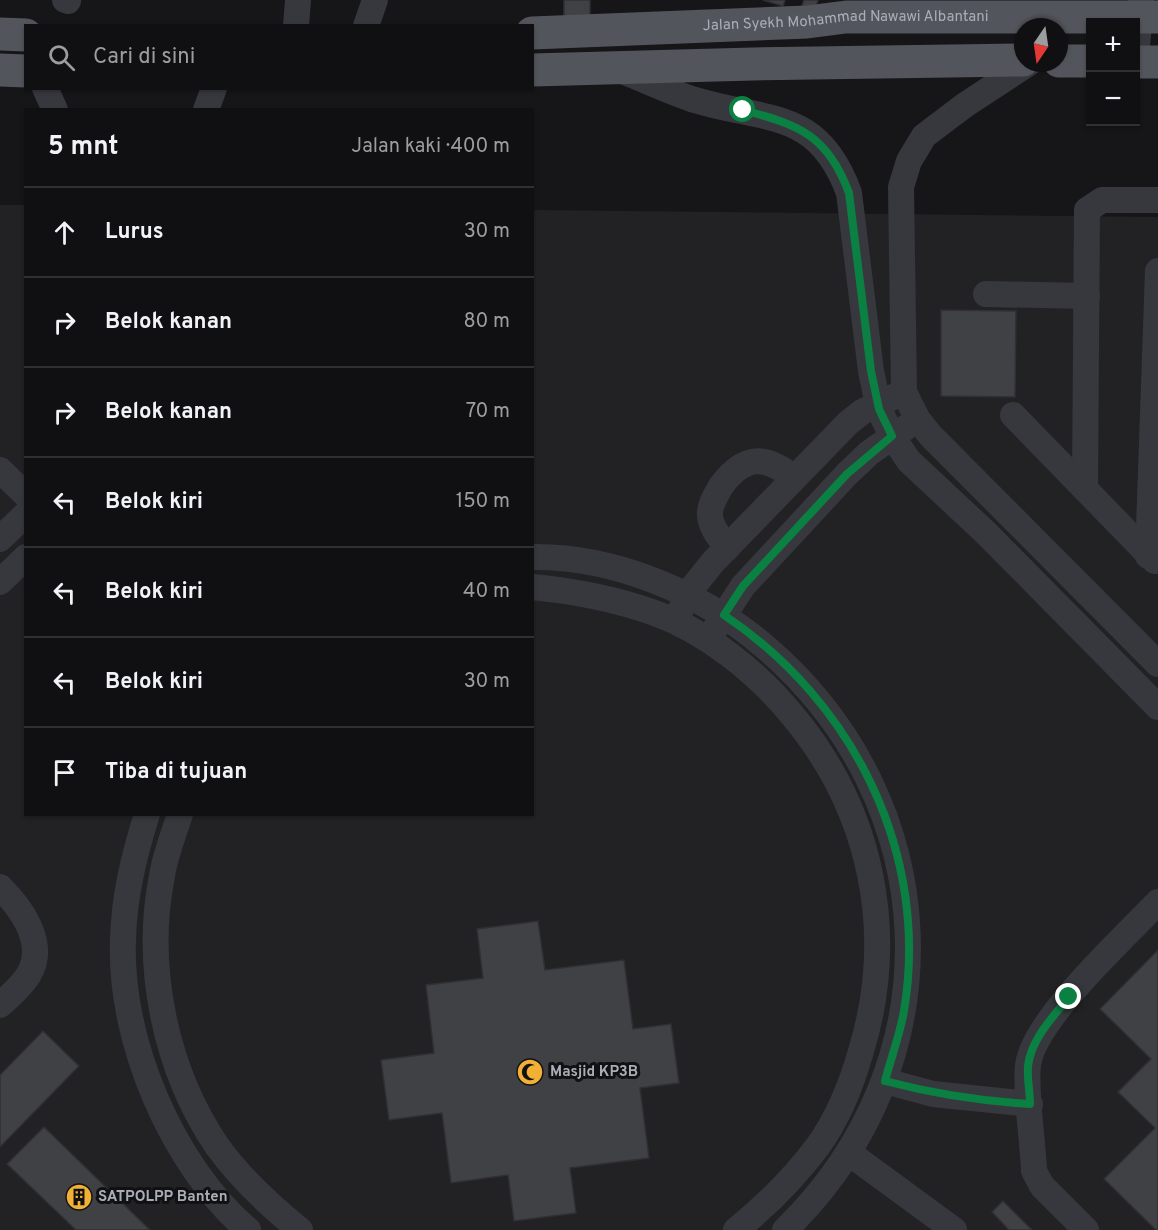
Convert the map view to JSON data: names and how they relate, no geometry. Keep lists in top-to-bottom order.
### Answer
{
  "streets": {
    "main road": ["Jalan Syekh Mohammad Nawawi Albantani"]
  },
  "places": {
    "mosque": ["Masjid KP3B"],
    "building": ["SATPOLPP Banten"]
  },
  "north": "bottom",
  "page": {
    "map_buttons": ["+", "−"],
    "search": "Cari di sini",
    "heading": ["5 mnt", "Jalan kaki · 400 m"],
    "list": [
      ["Lurus", "30 m"],
      ["Belok kanan", "80 m"],
      ["Belok kanan", "70 m"],
      ["Belok kiri", "150 m"],
      ["Belok kiri", "40 m"],
      ["Belok kiri", "30 m"],
      "Tiba di tujuan"
    ]
  }
}
